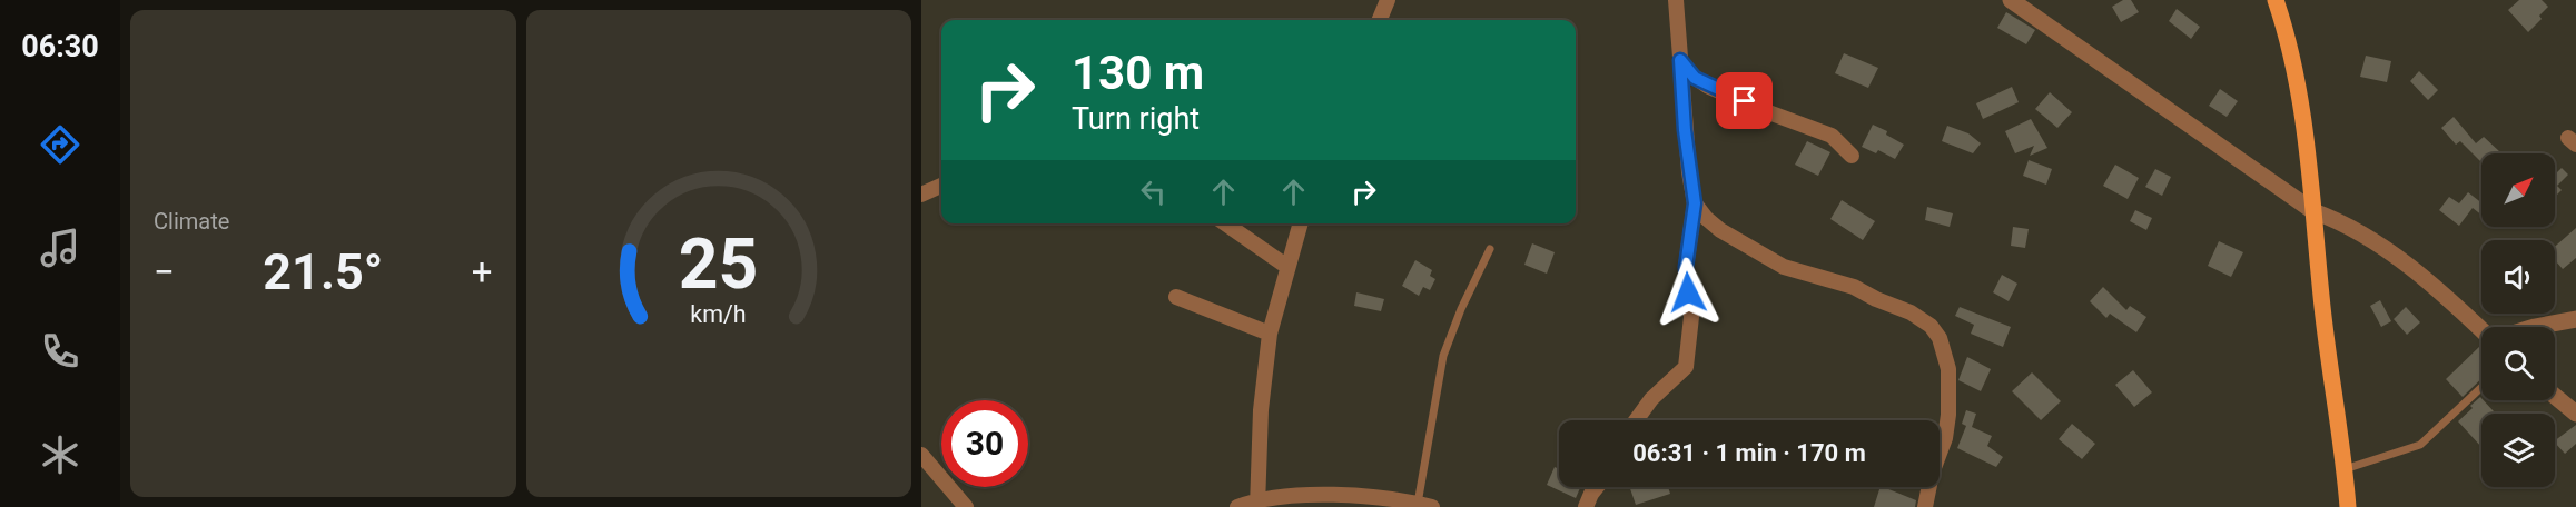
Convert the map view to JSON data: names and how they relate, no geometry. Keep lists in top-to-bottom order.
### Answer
{
  "north": "top right",
  "page": {
    "tabs": "06:30",
    "tile": "Climate",
    "turn": ["130 m", "Turn right"],
    "heat": ["−", "21.5°", "+"],
    "limit": "30",
    "trip": "06:31 · 1 min · 170 m",
    "gauge": ["25", "km/h"]
  }
}
